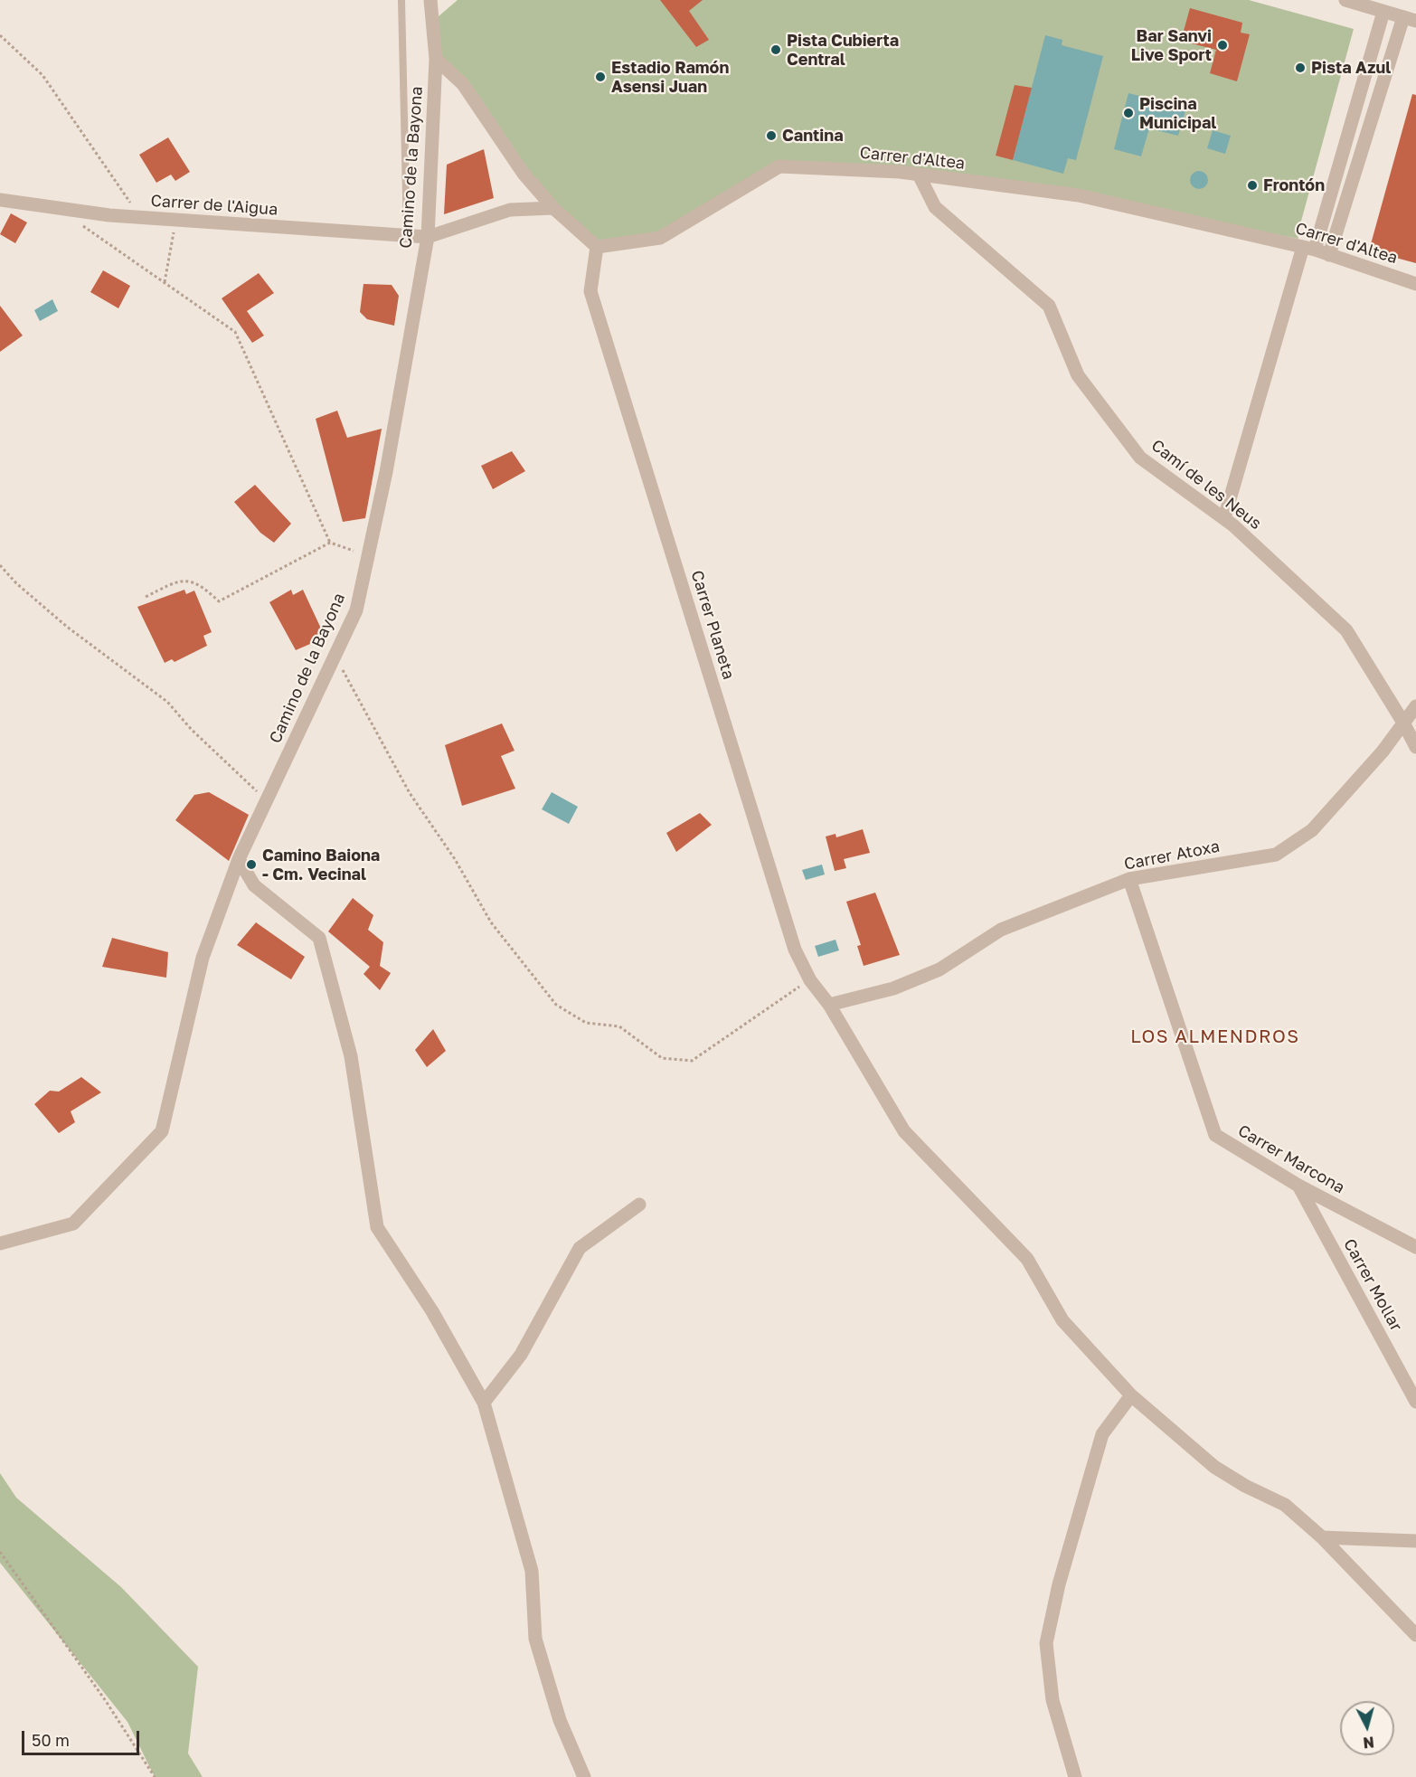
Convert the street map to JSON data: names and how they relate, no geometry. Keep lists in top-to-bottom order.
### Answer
{
  "streets": {
    "street": [
      "Carrer d'Altea",
      "Camino de la Bayona",
      "Carrer de l'Aigua",
      "Camí de les Neus",
      "Carrer Planeta",
      "Carrer Atoxa",
      "Carrer Marcona",
      "Carrer Mollar"
    ]
  },
  "crossings": [
    ["Carrer d'Altea", "Camí de les Neus"],
    ["Carrer d'Altea", "Carrer Planeta"],
    ["Camino de la Bayona", "Carrer de l'Aigua"],
    ["Camí de les Neus", "Carrer Atoxa"],
    ["Carrer Planeta", "Carrer Atoxa"],
    ["Carrer Atoxa", "Carrer Marcona"],
    ["Carrer Marcona", "Carrer Mollar"]
  ],
  "districts": ["LOS ALMENDROS"],
  "places": [
    "Bar Sanvi Live Sport",
    "Pista Cubierta Central",
    "Pista Azul",
    "Estadio Ramón Asensi Juan",
    "Piscina Municipal",
    "Cantina",
    "Frontón",
    "Camino Baiona - Cm. Vecinal"
  ],
  "scale_bar": "50 m",
  "north": "bottom"
}
